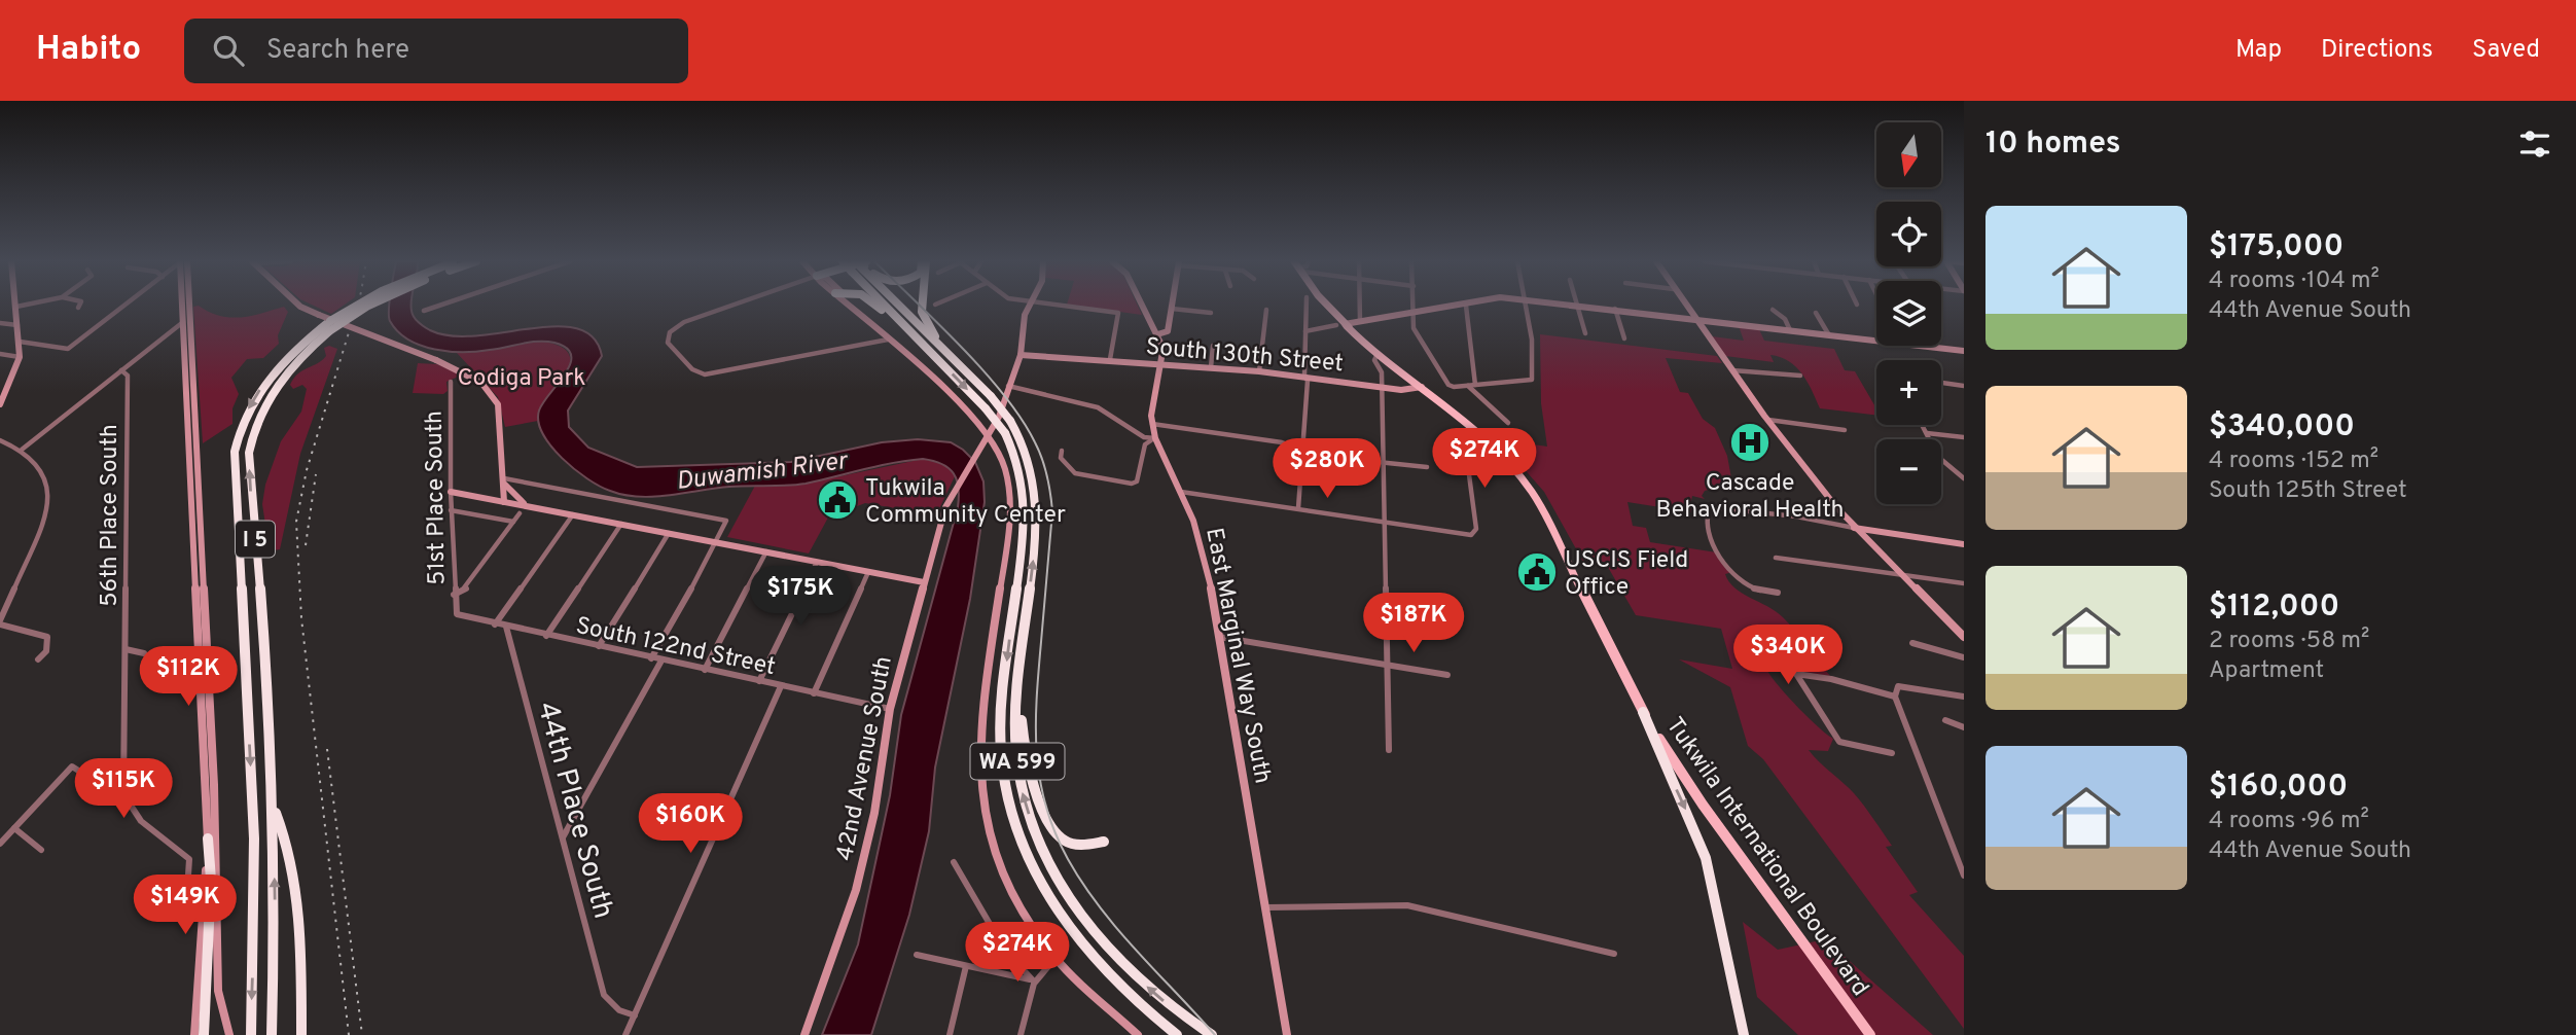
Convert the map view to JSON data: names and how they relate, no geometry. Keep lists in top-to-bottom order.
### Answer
{
  "streets": {
    "highway": ["I 5", "WA 599"],
    "main road": ["Tukwila International Boulevard"],
    "street": [
      "South 130th Street",
      "51st Place South",
      "56th Place South",
      "South 122nd Street",
      "East Marginal Way South",
      "42nd Avenue South",
      "44th Place South"
    ]
  },
  "crossings": [
    ["South 130th Street", "East Marginal Way South"],
    ["South 130th Street", "Tukwila International Boulevard"],
    ["51st Place South", "South 122nd Street"],
    ["South 122nd Street", "42nd Avenue South"],
    ["South 122nd Street", "44th Place South"]
  ],
  "water": ["Duwamish River"],
  "parks": ["Codiga Park"],
  "places": {
    "hospital": ["Cascade Behavioral Health"],
    "public building": ["Tukwila Community Center", "USCIS Field Office"]
  },
  "north": "bottom",
  "page": {
    "header": "Habito",
    "search": "Search here",
    "nav": ["Map", "Directions", "Saved"],
    "heading": "10 homes",
    "map_buttons": ["+", "−"],
    "list": [
      {
        "name": "$175,000",
        "note": "4 rooms · 104 m² · 44th Avenue South"
      },
      {
        "name": "$340,000",
        "note": "4 rooms · 152 m² · South 125th Street"
      },
      {
        "name": "$112,000",
        "note": "2 rooms · 58 m² · Apartment"
      },
      {
        "name": "$160,000",
        "note": "4 rooms · 96 m² · 44th Avenue South"
      }
    ],
    "price": [
      "$274K",
      "$280K",
      "$175K",
      "$187K",
      "$340K",
      "$112K",
      "$115K",
      "$160K",
      "$149K",
      "$274K"
    ]
  }
}
